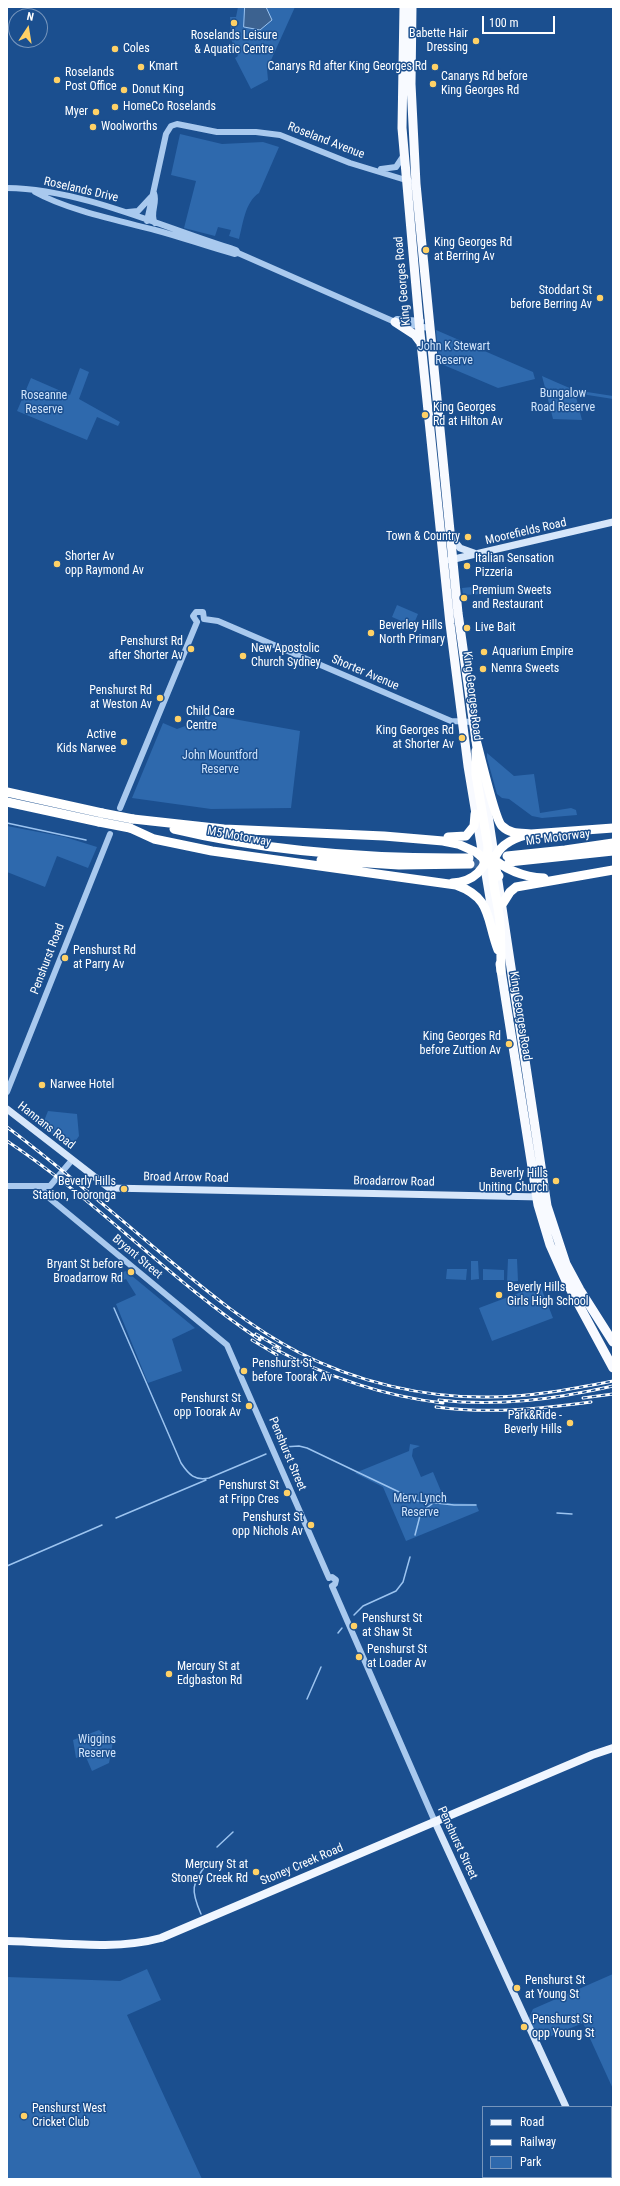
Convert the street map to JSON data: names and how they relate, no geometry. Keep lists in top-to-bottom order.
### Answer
{
  "streets": {
    "highway": ["King Georges Road", "M5 Motorway"],
    "main road": [
      "Moorefields Road",
      "Hannans Road",
      "Broad Arrow Road",
      "Broadarrow Road",
      "Penshurst Street",
      "Stoney Creek Road"
    ],
    "street": [
      "Roseland Avenue",
      "Roselands Drive",
      "Shorter Avenue",
      "Penshurst Road",
      "Bryant Street"
    ]
  },
  "crossings": [
    ["Roseland Avenue", "Roselands Drive"],
    ["Roseland Avenue", "King Georges Road"],
    ["Roselands Drive", "King Georges Road"],
    ["King Georges Road", "Moorefields Road"],
    ["King Georges Road", "Shorter Avenue"],
    ["King Georges Road", "Broadarrow Road"],
    ["Hannans Road", "Broad Arrow Road"],
    ["Broad Arrow Road", "Broadarrow Road"],
    ["Bryant Street", "Penshurst Street"],
    ["Penshurst Street", "Stoney Creek Road"]
  ],
  "parks": [
    "John K Stewart Reserve",
    "Bungalow Road Reserve",
    "Roseanne Reserve",
    "John Mountford Reserve",
    "Merv Lynch Reserve",
    "Wiggins Reserve"
  ],
  "places": [
    "Roselands Leisure & Aquatic Centre",
    "Babette Hair Dressing",
    "Coles",
    "Kmart",
    "Canarys Rd after King Georges Rd",
    "Roselands Post Office",
    "Canarys Rd before King Georges Rd",
    "Donut King",
    "HomeCo Roselands",
    "Myer",
    "Woolworths",
    "King Georges Rd at Berring Av",
    "Stoddart St before Berring Av",
    "King Georges Rd at Hilton Av",
    "Town & Country",
    "Shorter Av opp Raymond Av",
    "Italian Sensation Pizzeria",
    "Premium Sweets and Restaurant",
    "Live Bait",
    "Beverley Hills North Primary",
    "Penshurst Rd after Shorter Av",
    "Aquarium Empire",
    "New Apostolic Church Sydney",
    "Nemra Sweets",
    "Penshurst Rd at Weston Av",
    "Child Care Centre",
    "King Georges Rd at Shorter Av",
    "Active Kids Narwee",
    "Penshurst Rd at Parry Av",
    "King Georges Rd before Zuttion Av",
    "Narwee Hotel",
    "Beverly Hills Uniting Church",
    "Beverly Hills Station, Tooronga",
    "Bryant St before Broadarrow Rd",
    "Beverly Hills Girls High School",
    "Penshurst St before Toorak Av",
    "Penshurst St opp Toorak Av",
    "Park&Ride - Beverly Hills",
    "Penshurst St at Fripp Cres",
    "Penshurst St opp Nichols Av",
    "Penshurst St at Shaw St",
    "Penshurst St at Loader Av",
    "Mercury St at Edgbaston Rd",
    "Mercury St at Stoney Creek Rd",
    "Penshurst St at Young St",
    "Penshurst St opp Young St",
    "Penshurst West Cricket Club"
  ],
  "legend": ["Road", "Railway", "Park"],
  "scale_bar": "100 m",
  "north": "top"
}
